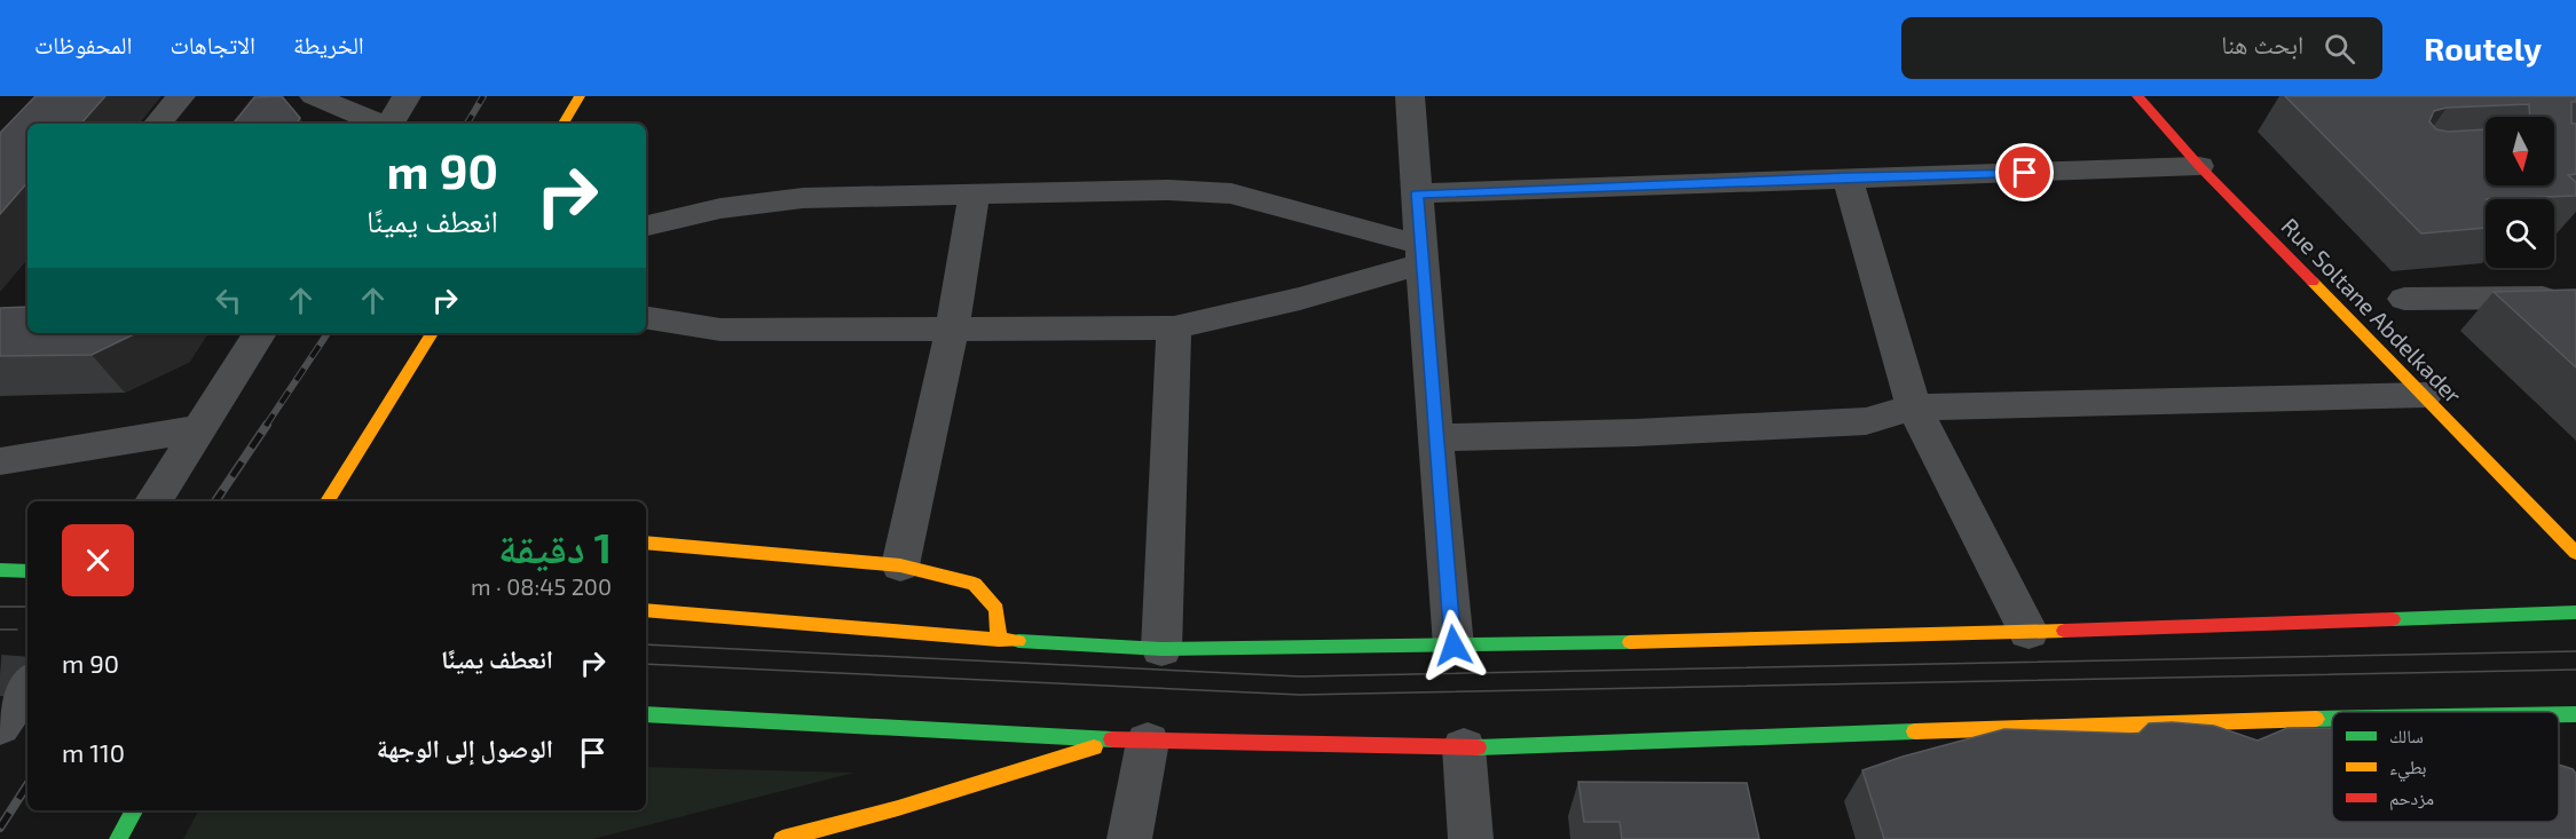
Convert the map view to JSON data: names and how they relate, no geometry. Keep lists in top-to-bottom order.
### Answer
{
  "streets": {
    "main road": ["Rue Soltane Abdelkader"]
  },
  "legend": ["سالك", "بطيء", "مزدحم"],
  "north": "bottom",
  "page": {
    "header": "Routely",
    "search": "ابحث هنا",
    "nav": ["الخريطة", "الاتجاهات", "المحفوظات"],
    "turn": ["90 m", "انعطف يمينًا"],
    "heading": ["1 دقيقة", "200 m · 08:45"],
    "list": [
      {
        "name": "انعطف يمينًا",
        "value": "90 m"
      },
      {
        "name": "الوصول إلى الوجهة",
        "value": "110 m"
      }
    ]
  }
}
